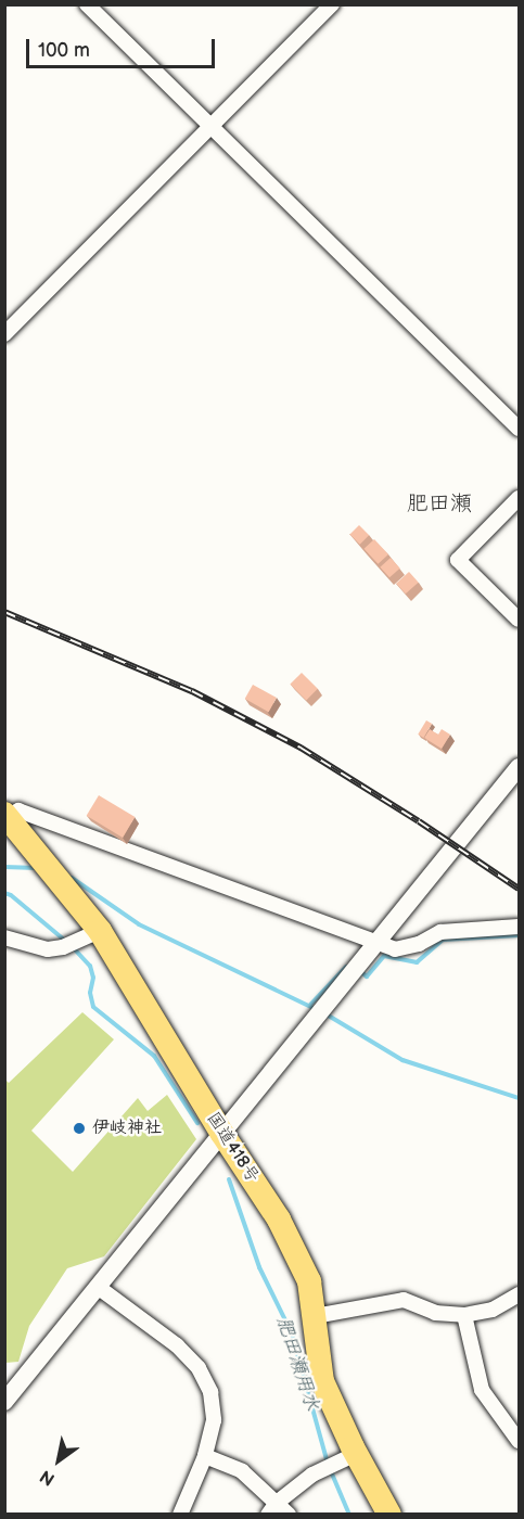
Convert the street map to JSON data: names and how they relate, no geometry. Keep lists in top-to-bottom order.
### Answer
{
  "streets": {
    "highway": ["国道418号"]
  },
  "districts": ["肥田瀬"],
  "water": ["肥田瀬用水"],
  "places": ["伊岐神社"],
  "scale_bar": "100 m",
  "north": "bottom left"
}
